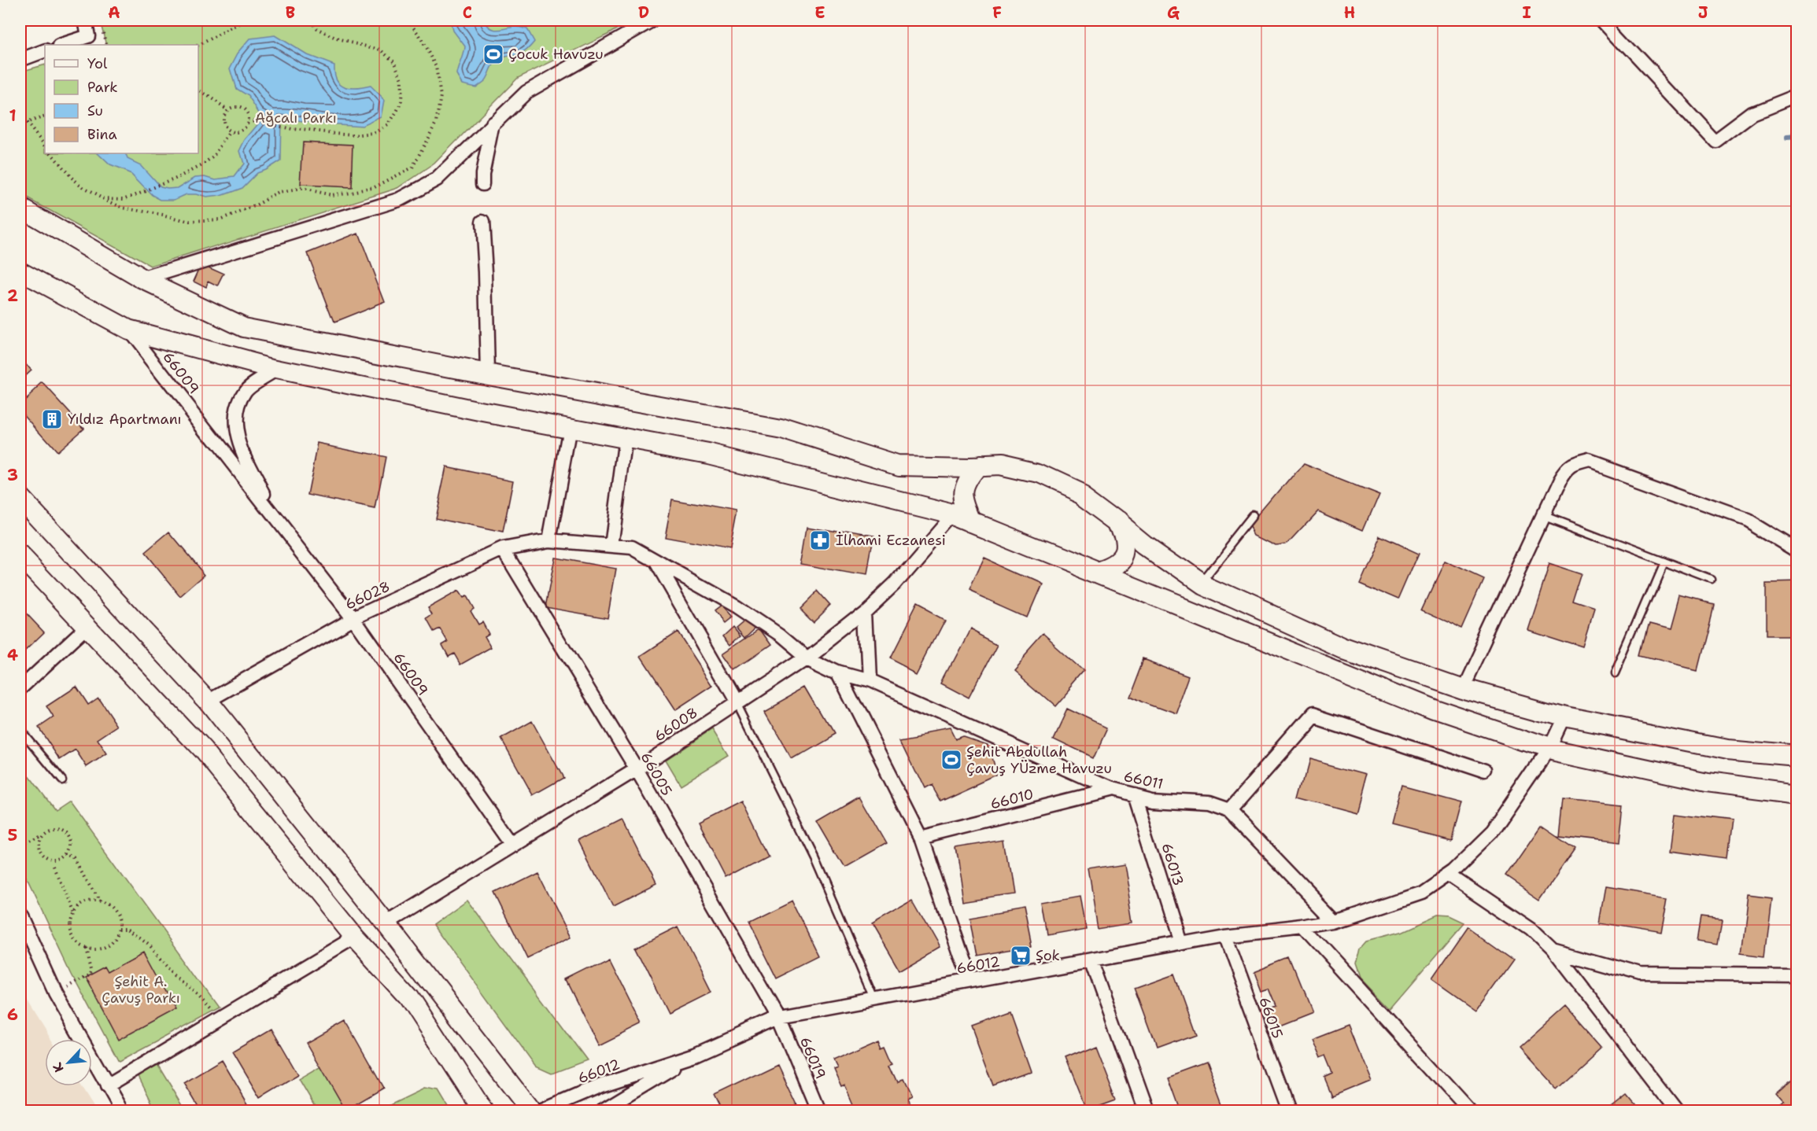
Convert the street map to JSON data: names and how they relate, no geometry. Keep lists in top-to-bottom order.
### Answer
{
  "streets": {
    "street": [
      "66009",
      "66028",
      "66008",
      "66005",
      "66011",
      "66010",
      "66013",
      "66012",
      "66015",
      "66019"
    ]
  },
  "crossings": [
    ["66009", "66028"],
    ["66009", "66008"],
    ["66028", "66005"],
    ["66028", "66011"],
    ["66008", "66005"],
    ["66008", "66011"],
    ["66005", "66012"],
    ["66005", "66019"],
    ["66011", "66010"],
    ["66011", "66013"],
    ["66011", "66012"],
    ["66013", "66012"],
    ["66012", "66015"],
    ["66012", "66019"]
  ],
  "parks": ["Ağcalı Parkı", "Şehit A. Çavuş Parkı"],
  "places": {
    "sports": ["Çocuk Havuzu", "Şehit Abdullah Çavuş YÜzme Havuzu"],
    "building": ["Yıldız Apartmanı"],
    "pharmacy": ["İlhami Eczanesi"],
    "supermarket": ["Şok"]
  },
  "legend": [
    "Yol",
    "Park",
    "Su",
    "Bina"
  ],
  "north": "bottom left",
  "grid": {
    "columns": [
      "A",
      "B",
      "C",
      "D",
      "E",
      "F",
      "G",
      "H",
      "I",
      "J"
    ],
    "rows": [
      "1",
      "2",
      "3",
      "4",
      "5",
      "6"
    ]
  }
}
